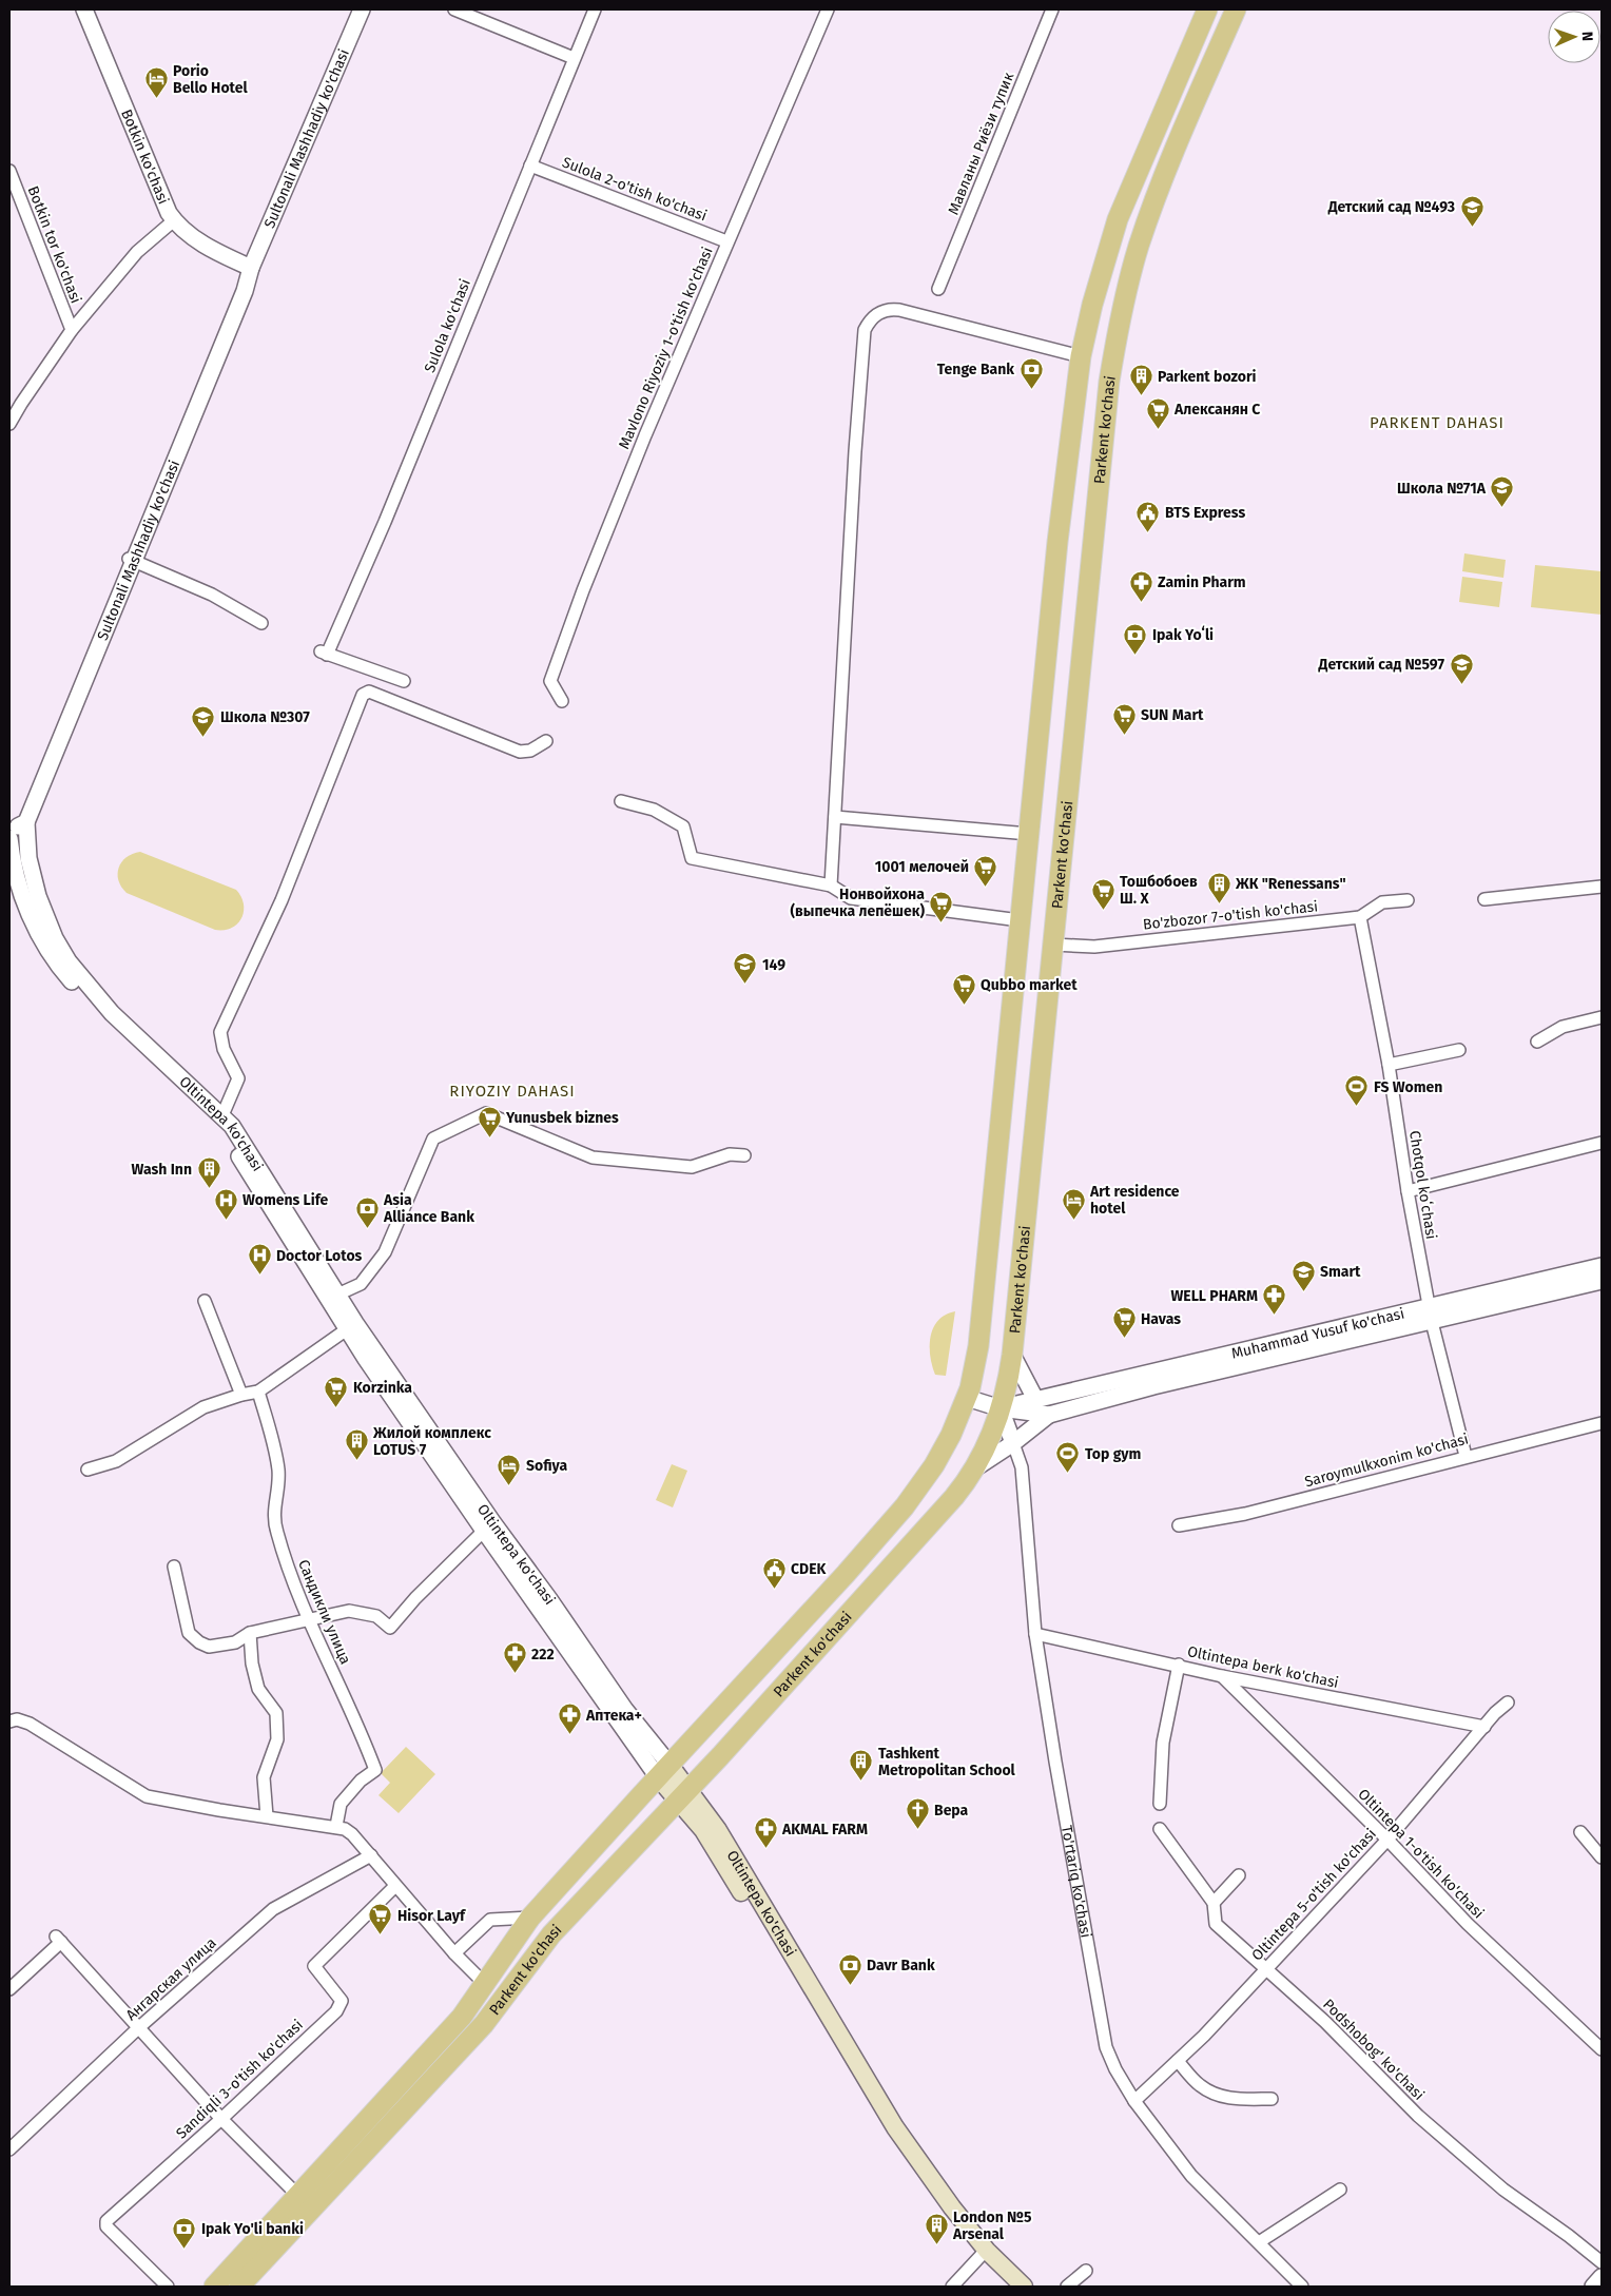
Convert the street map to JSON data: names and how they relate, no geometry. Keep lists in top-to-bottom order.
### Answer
{
  "streets": {
    "main road": ["Parkent ko'chasi", "Oltintepa ko'chasi"],
    "street": [
      "Sultonali Mashhadiy ko'chasi",
      "Мавланы Риёзи тупик",
      "Botkin ko'chasi",
      "Sulola 2-o'tish ko'chasi",
      "Botkin tor ko'chasi",
      "Sulola ko'chasi",
      "Mavlono Riyoziy 1-o'tish ko'chasi",
      "Bo'zbozor 7-o'tish ko'chasi",
      "Chotqol koʻchasi",
      "Muhammad Yusuf ko'chasi",
      "Saroymulkxonim ko'chasi",
      "Сандикли улица",
      "Oltintepa berk ko'chasi",
      "Oltintepa 1-o'tish ko'chasi",
      "To'rtariq ko'chasi",
      "Oltintepa 5-o'tish ko'chasi",
      "Ангарская улица",
      "Podshobog' ko'chasi",
      "Sandiqli 3-o'tish ko'chasi"
    ]
  },
  "crossings": [
    ["Sultonali Mashhadiy ko'chasi", "Botkin ko'chasi"],
    ["Sultonali Mashhadiy ko'chasi", "Oltintepa ko'chasi"],
    ["Botkin ko'chasi", "Botkin tor ko'chasi"],
    ["Sulola 2-o'tish ko'chasi", "Sulola ko'chasi"],
    ["Sulola 2-o'tish ko'chasi", "Mavlono Riyoziy 1-o'tish ko'chasi"],
    ["Parkent ko'chasi", "Bo'zbozor 7-o'tish ko'chasi"],
    ["Parkent ko'chasi", "Oltintepa ko'chasi"],
    ["Parkent ko'chasi", "Muhammad Yusuf ko'chasi"],
    ["Parkent ko'chasi", "To'rtariq ko'chasi"],
    ["Bo'zbozor 7-o'tish ko'chasi", "Chotqol koʻchasi"],
    ["Chotqol koʻchasi", "Muhammad Yusuf ko'chasi"],
    ["Chotqol koʻchasi", "Saroymulkxonim ko'chasi"],
    ["Muhammad Yusuf ko'chasi", "To'rtariq ko'chasi"],
    ["Oltintepa berk ko'chasi", "Oltintepa 1-o'tish ko'chasi"],
    ["Oltintepa berk ko'chasi", "To'rtariq ko'chasi"],
    ["Oltintepa berk ko'chasi", "Oltintepa 5-o'tish ko'chasi"],
    ["Oltintepa 1-o'tish ko'chasi", "Oltintepa 5-o'tish ko'chasi"],
    ["To'rtariq ko'chasi", "Oltintepa 5-o'tish ko'chasi"],
    ["Oltintepa 5-o'tish ko'chasi", "Podshobog' ko'chasi"]
  ],
  "districts": ["PARKENT DAHASI", "RIYOZIY DAHASI"],
  "places": {
    "hotel": ["Porio Bello Hotel", "Art residence hotel", "Sofiya"],
    "school or university": [
      "Детский сад №493",
      "Школа №71А",
      "Детский сад №597",
      "Школа №307",
      "149",
      "Smart"
    ],
    "bank": [
      "Tenge Bank",
      "Ipak Yoʻli",
      "Asia Alliance Bank",
      "Davr Bank",
      "Ipak Yo'li banki"
    ],
    "building": [
      "Parkent bozori",
      "ЖК \"Renessans\"",
      "Wash Inn",
      "Жилой комплекс LOTUS 7",
      "Tashkent Metropolitan School",
      "London №5 Arsenal"
    ],
    "supermarket": [
      "Алексанян С",
      "SUN Mart",
      "1001 мелочей",
      "Тошбобоев Ш. Х",
      "Нонвойхона (выпечка лепёшек)",
      "Qubbo market",
      "Yunusbek biznes",
      "Havas",
      "Korzinka",
      "Hisor Layf"
    ],
    "public building": ["BTS Express", "CDEK"],
    "pharmacy": [
      "Zamin Pharm",
      "WELL PHARM",
      "222",
      "Аптека+",
      "AKMAL FARM"
    ],
    "sports": ["FS Women", "Top gym"],
    "hospital": ["Womens Life", "Doctor Lotos"],
    "church": ["Вера"]
  },
  "north": "right"
}
